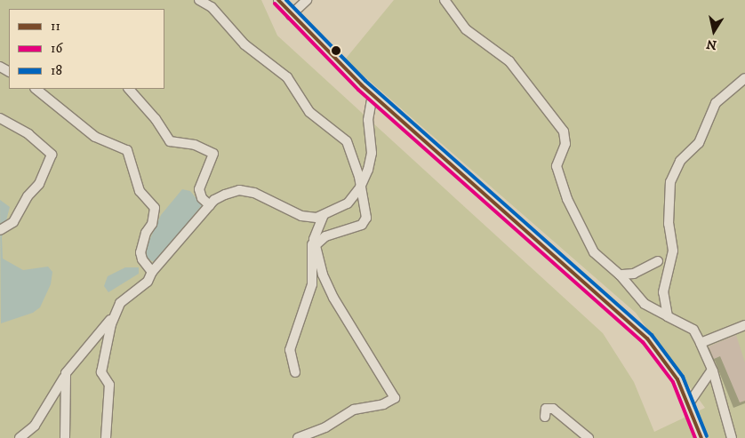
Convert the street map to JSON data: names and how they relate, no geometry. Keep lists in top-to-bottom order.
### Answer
{
  "lines": ["transit line 11", "transit line 18", "transit line 16"],
  "legend": ["11", "16", "18"],
  "north": "bottom"
}
